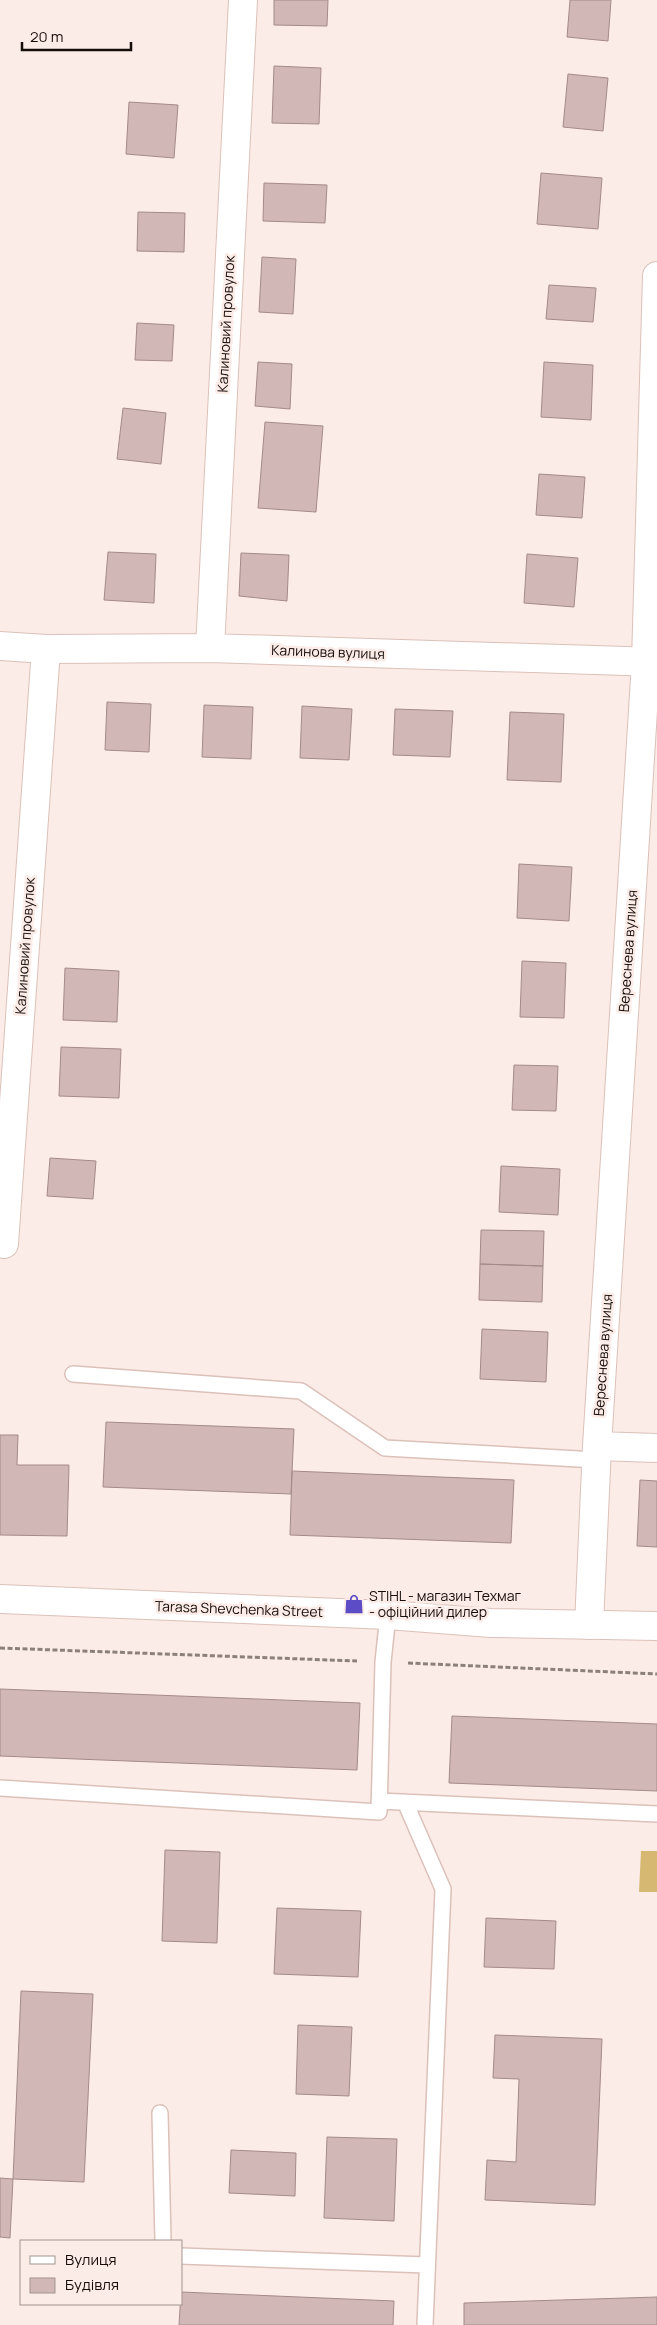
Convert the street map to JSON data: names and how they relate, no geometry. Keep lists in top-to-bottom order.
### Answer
{
  "streets": {
    "street": [
      "Калиновий провулок",
      "Калинова вулиця",
      "Вереснева вулиця",
      "Tarasa Shevchenka Street"
    ]
  },
  "crossings": [
    ["Калиновий провулок", "Калинова вулиця"],
    ["Калинова вулиця", "Вереснева вулиця"],
    ["Вереснева вулиця", "Tarasa Shevchenka Street"]
  ],
  "places": {
    "shop": ["STIHL - магазин Техмаг - офіційний дилер"]
  },
  "legend": ["Вулиця", "Будівля"],
  "scale_bar": "20 m"
}
